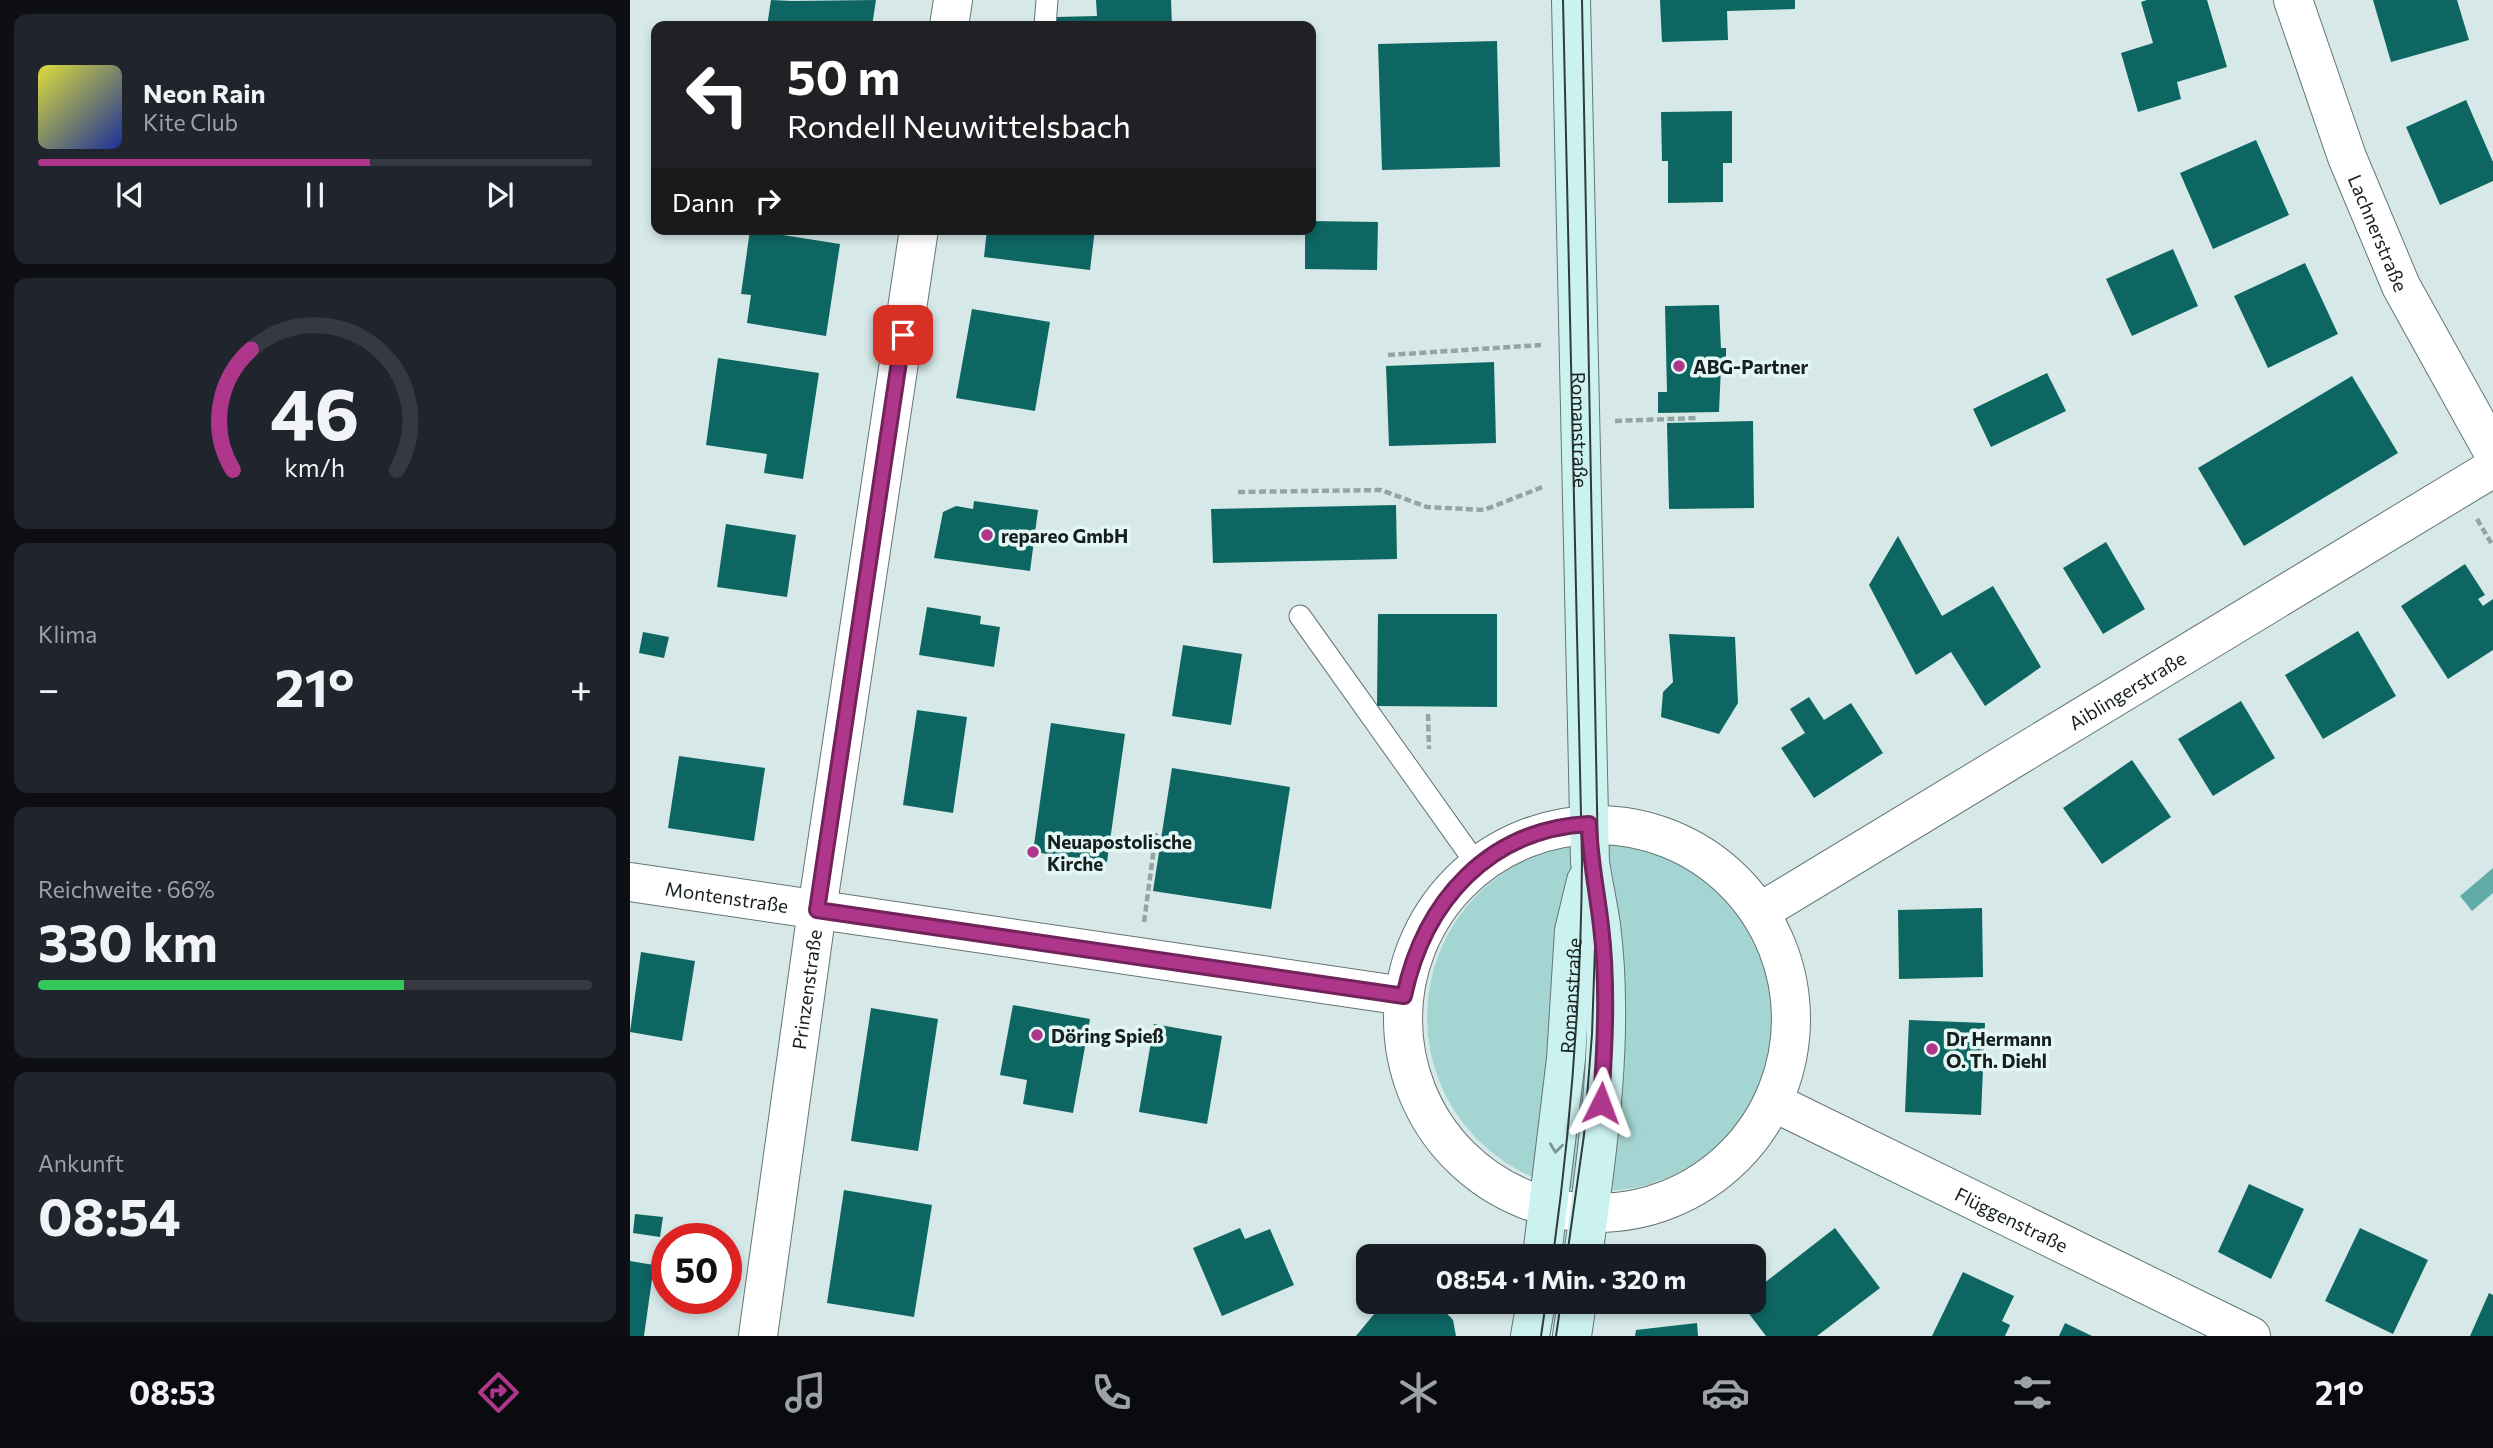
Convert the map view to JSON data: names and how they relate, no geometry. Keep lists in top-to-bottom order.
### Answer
{
  "streets": {
    "main road": ["Romanstraße"],
    "street": [
      "Lachnerstraße",
      "Aiblingerstraße",
      "Montenstraße",
      "Prinzenstraße",
      "Flüggenstraße"
    ]
  },
  "crossings": [
    ["Montenstraße", "Prinzenstraße"]
  ],
  "places": [
    "ABG-Partner",
    "repareo GmbH",
    "Neuapostolische Kirche",
    "Döring Spieß",
    "Dr Hermann O. Th. Diehl"
  ],
  "page": {
    "turn": ["50 m", "Rondell Neuwittelsbach"],
    "song": ["Neon Rain", "Kite Club"],
    "then": "Dann",
    "tile": [
      "Klima",
      ["Reichweite · 66%", "330 km"],
      ["Ankunft", "08:54"]
    ],
    "heat": ["−", "21°", "+"],
    "limit": "50",
    "trip": "08:54 · 1 Min. · 320 m",
    "tabs": ["08:53", "21°"],
    "gauge": ["46", "km/h"]
  }
}
